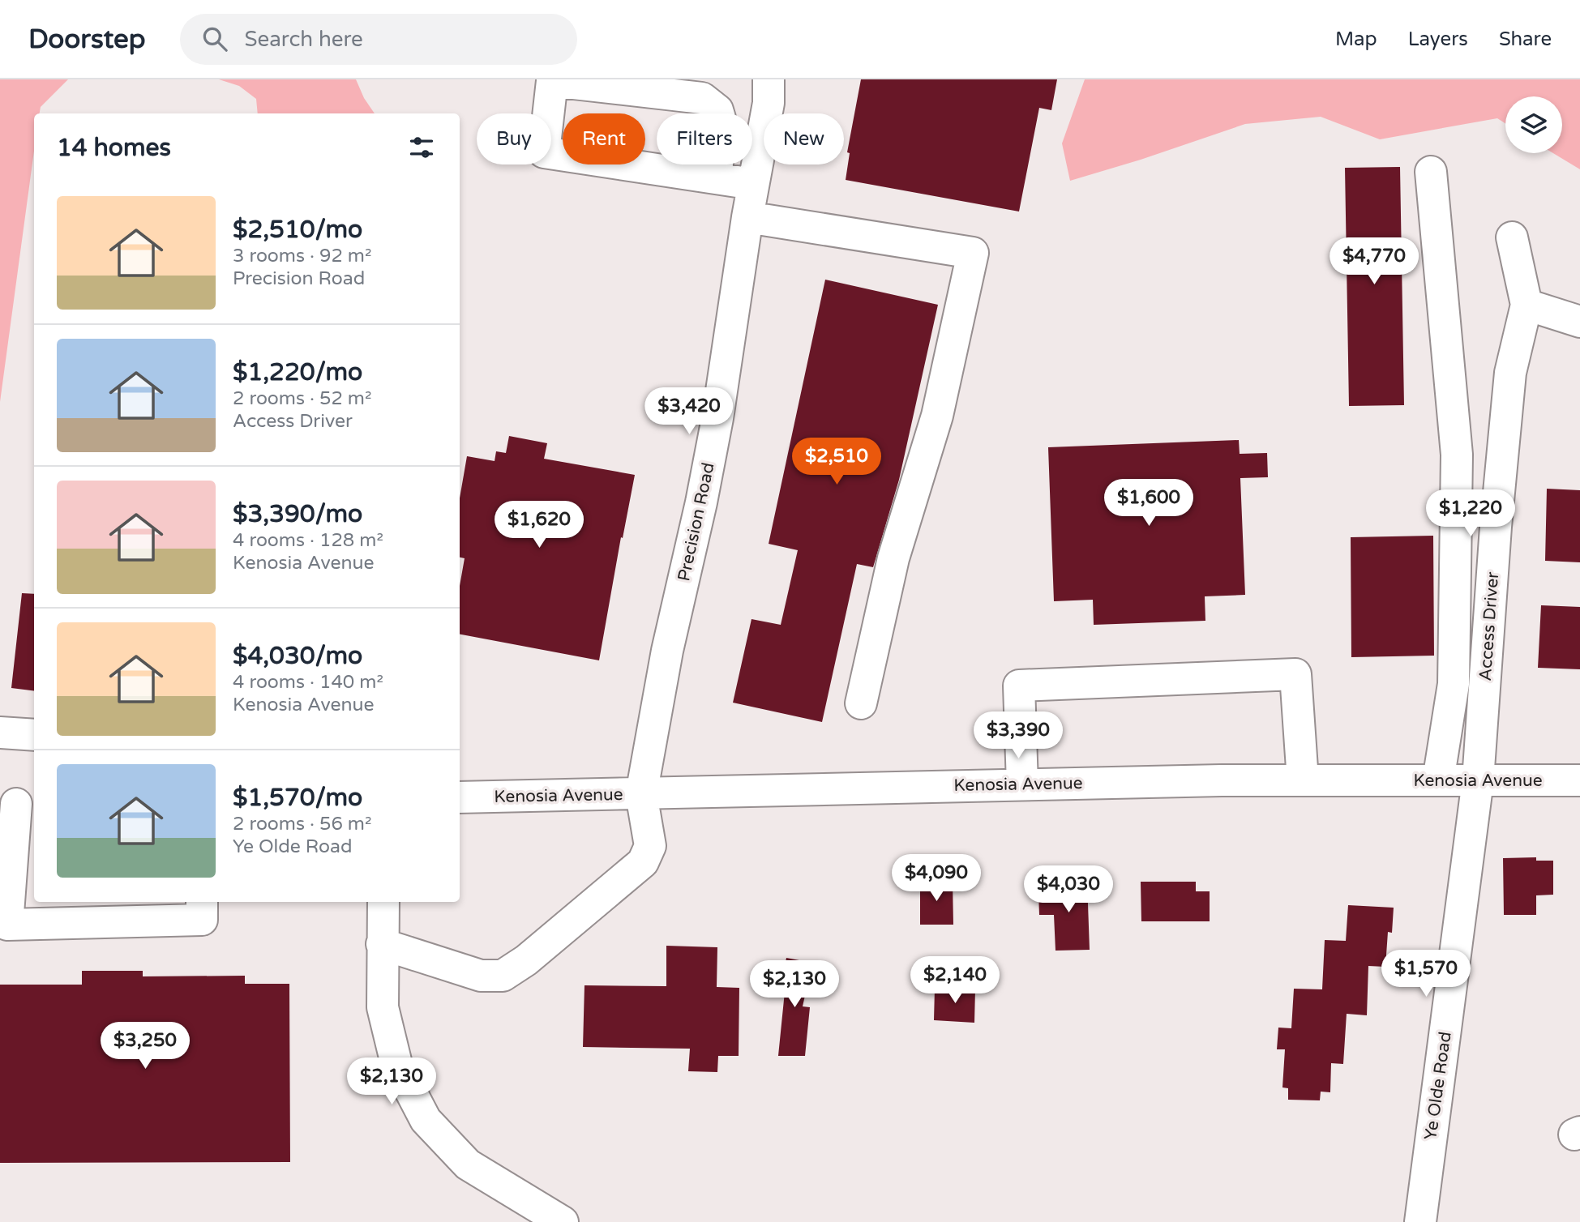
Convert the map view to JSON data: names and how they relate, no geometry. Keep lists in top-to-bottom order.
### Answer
{
  "streets": {
    "street": [
      "Precision Road",
      "Access Driver",
      "Kenosia Avenue",
      "Ye Olde Road"
    ]
  },
  "crossings": [
    ["Precision Road", "Kenosia Avenue"],
    ["Access Driver", "Kenosia Avenue"],
    ["Access Driver", "Ye Olde Road"],
    ["Kenosia Avenue", "Ye Olde Road"]
  ],
  "page": {
    "header": "Doorstep",
    "search": "Search here",
    "nav": ["Map", "Layers", "Share"],
    "chip": [
      "Buy",
      "Rent",
      "Filters",
      "New"
    ],
    "heading": "14 homes",
    "list": [
      {
        "name": "$2,510/mo",
        "note": "3 rooms · 92 m² · Precision Road"
      },
      {
        "name": "$1,220/mo",
        "note": "2 rooms · 52 m² · Access Driver"
      },
      {
        "name": "$3,390/mo",
        "note": "4 rooms · 128 m² · Kenosia Avenue"
      },
      {
        "name": "$4,030/mo",
        "note": "4 rooms · 140 m² · Kenosia Avenue"
      },
      {
        "name": "$1,570/mo",
        "note": "2 rooms · 56 m² · Ye Olde Road"
      }
    ],
    "price": [
      "$4,770",
      "$3,420",
      "$2,510",
      "$1,600",
      "$1,220",
      "$1,620",
      "$3,390",
      "$4,090",
      "$4,030",
      "$1,570",
      "$2,140",
      "$2,130",
      "$3,250",
      "$2,130"
    ]
  }
}
